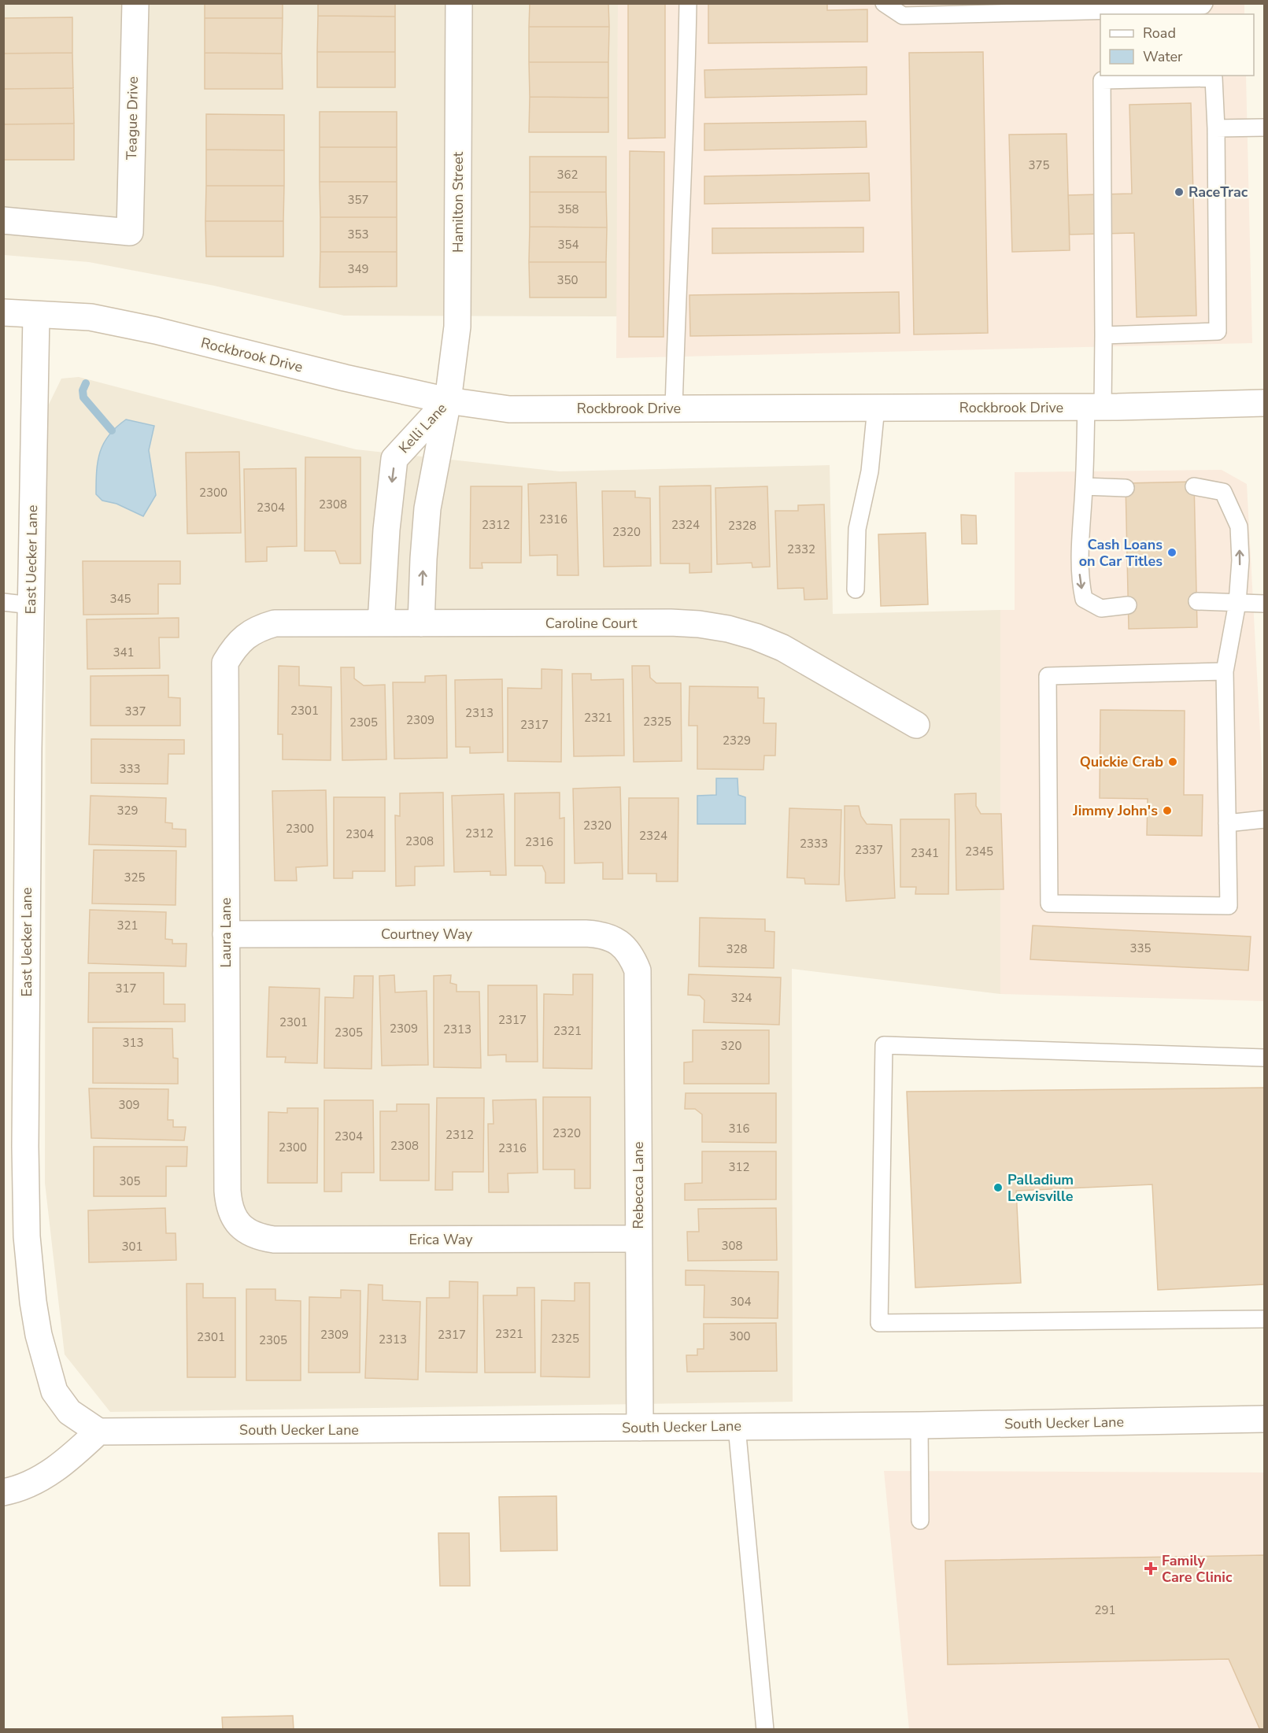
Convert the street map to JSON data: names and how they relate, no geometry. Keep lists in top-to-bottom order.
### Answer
{
  "streets": {
    "street": [
      "Teague Drive",
      "Hamilton Street",
      "Rockbrook Drive",
      "Kelli Lane",
      "East Uecker Lane",
      "Caroline Court",
      "Laura Lane",
      "Courtney Way",
      "Rebecca Lane",
      "Erica Way",
      "South Uecker Lane"
    ]
  },
  "crossings": [
    ["Hamilton Street", "Rockbrook Drive"],
    ["Hamilton Street", "Kelli Lane"],
    ["Rockbrook Drive", "Kelli Lane"],
    ["Rockbrook Drive", "East Uecker Lane"],
    ["Kelli Lane", "Caroline Court"],
    ["East Uecker Lane", "South Uecker Lane"],
    ["Caroline Court", "Laura Lane"],
    ["Laura Lane", "Courtney Way"],
    ["Laura Lane", "Erica Way"],
    ["Courtney Way", "Rebecca Lane"],
    ["Rebecca Lane", "Erica Way"],
    ["Rebecca Lane", "South Uecker Lane"]
  ],
  "places": {
    "other": [
      "RaceTrac",
      "Cash Loans on Car Titles",
      "Quickie Crab",
      "Jimmy John's",
      "Palladium Lewisville"
    ],
    "health": ["Family Care Clinic"]
  },
  "house_numbers": [
    "375",
    "362",
    "357",
    "358",
    "353",
    "354",
    "349",
    "350",
    "2300",
    "2308",
    "2304",
    "2316",
    "2312",
    "2324",
    "2328",
    "2320",
    "2332",
    "345",
    "341",
    "2301",
    "337",
    "2313",
    "2321",
    "2309",
    "2325",
    "2305",
    "2317",
    "2329",
    "333",
    "329",
    "2320",
    "2300",
    "2312",
    "2304",
    "2324",
    "2308",
    "2316",
    "2333",
    "2337",
    "2345",
    "2341",
    "325",
    "321",
    "335",
    "328",
    "317",
    "324",
    "2317",
    "2301",
    "2309",
    "2313",
    "2321",
    "2305",
    "313",
    "320",
    "309",
    "316",
    "2320",
    "2312",
    "2304",
    "2308",
    "2300",
    "2316",
    "312",
    "305",
    "308",
    "301",
    "304",
    "2321",
    "2309",
    "2317",
    "300",
    "2301",
    "2325",
    "2313",
    "2305",
    "291"
  ],
  "legend": ["Road", "Water"]
}
